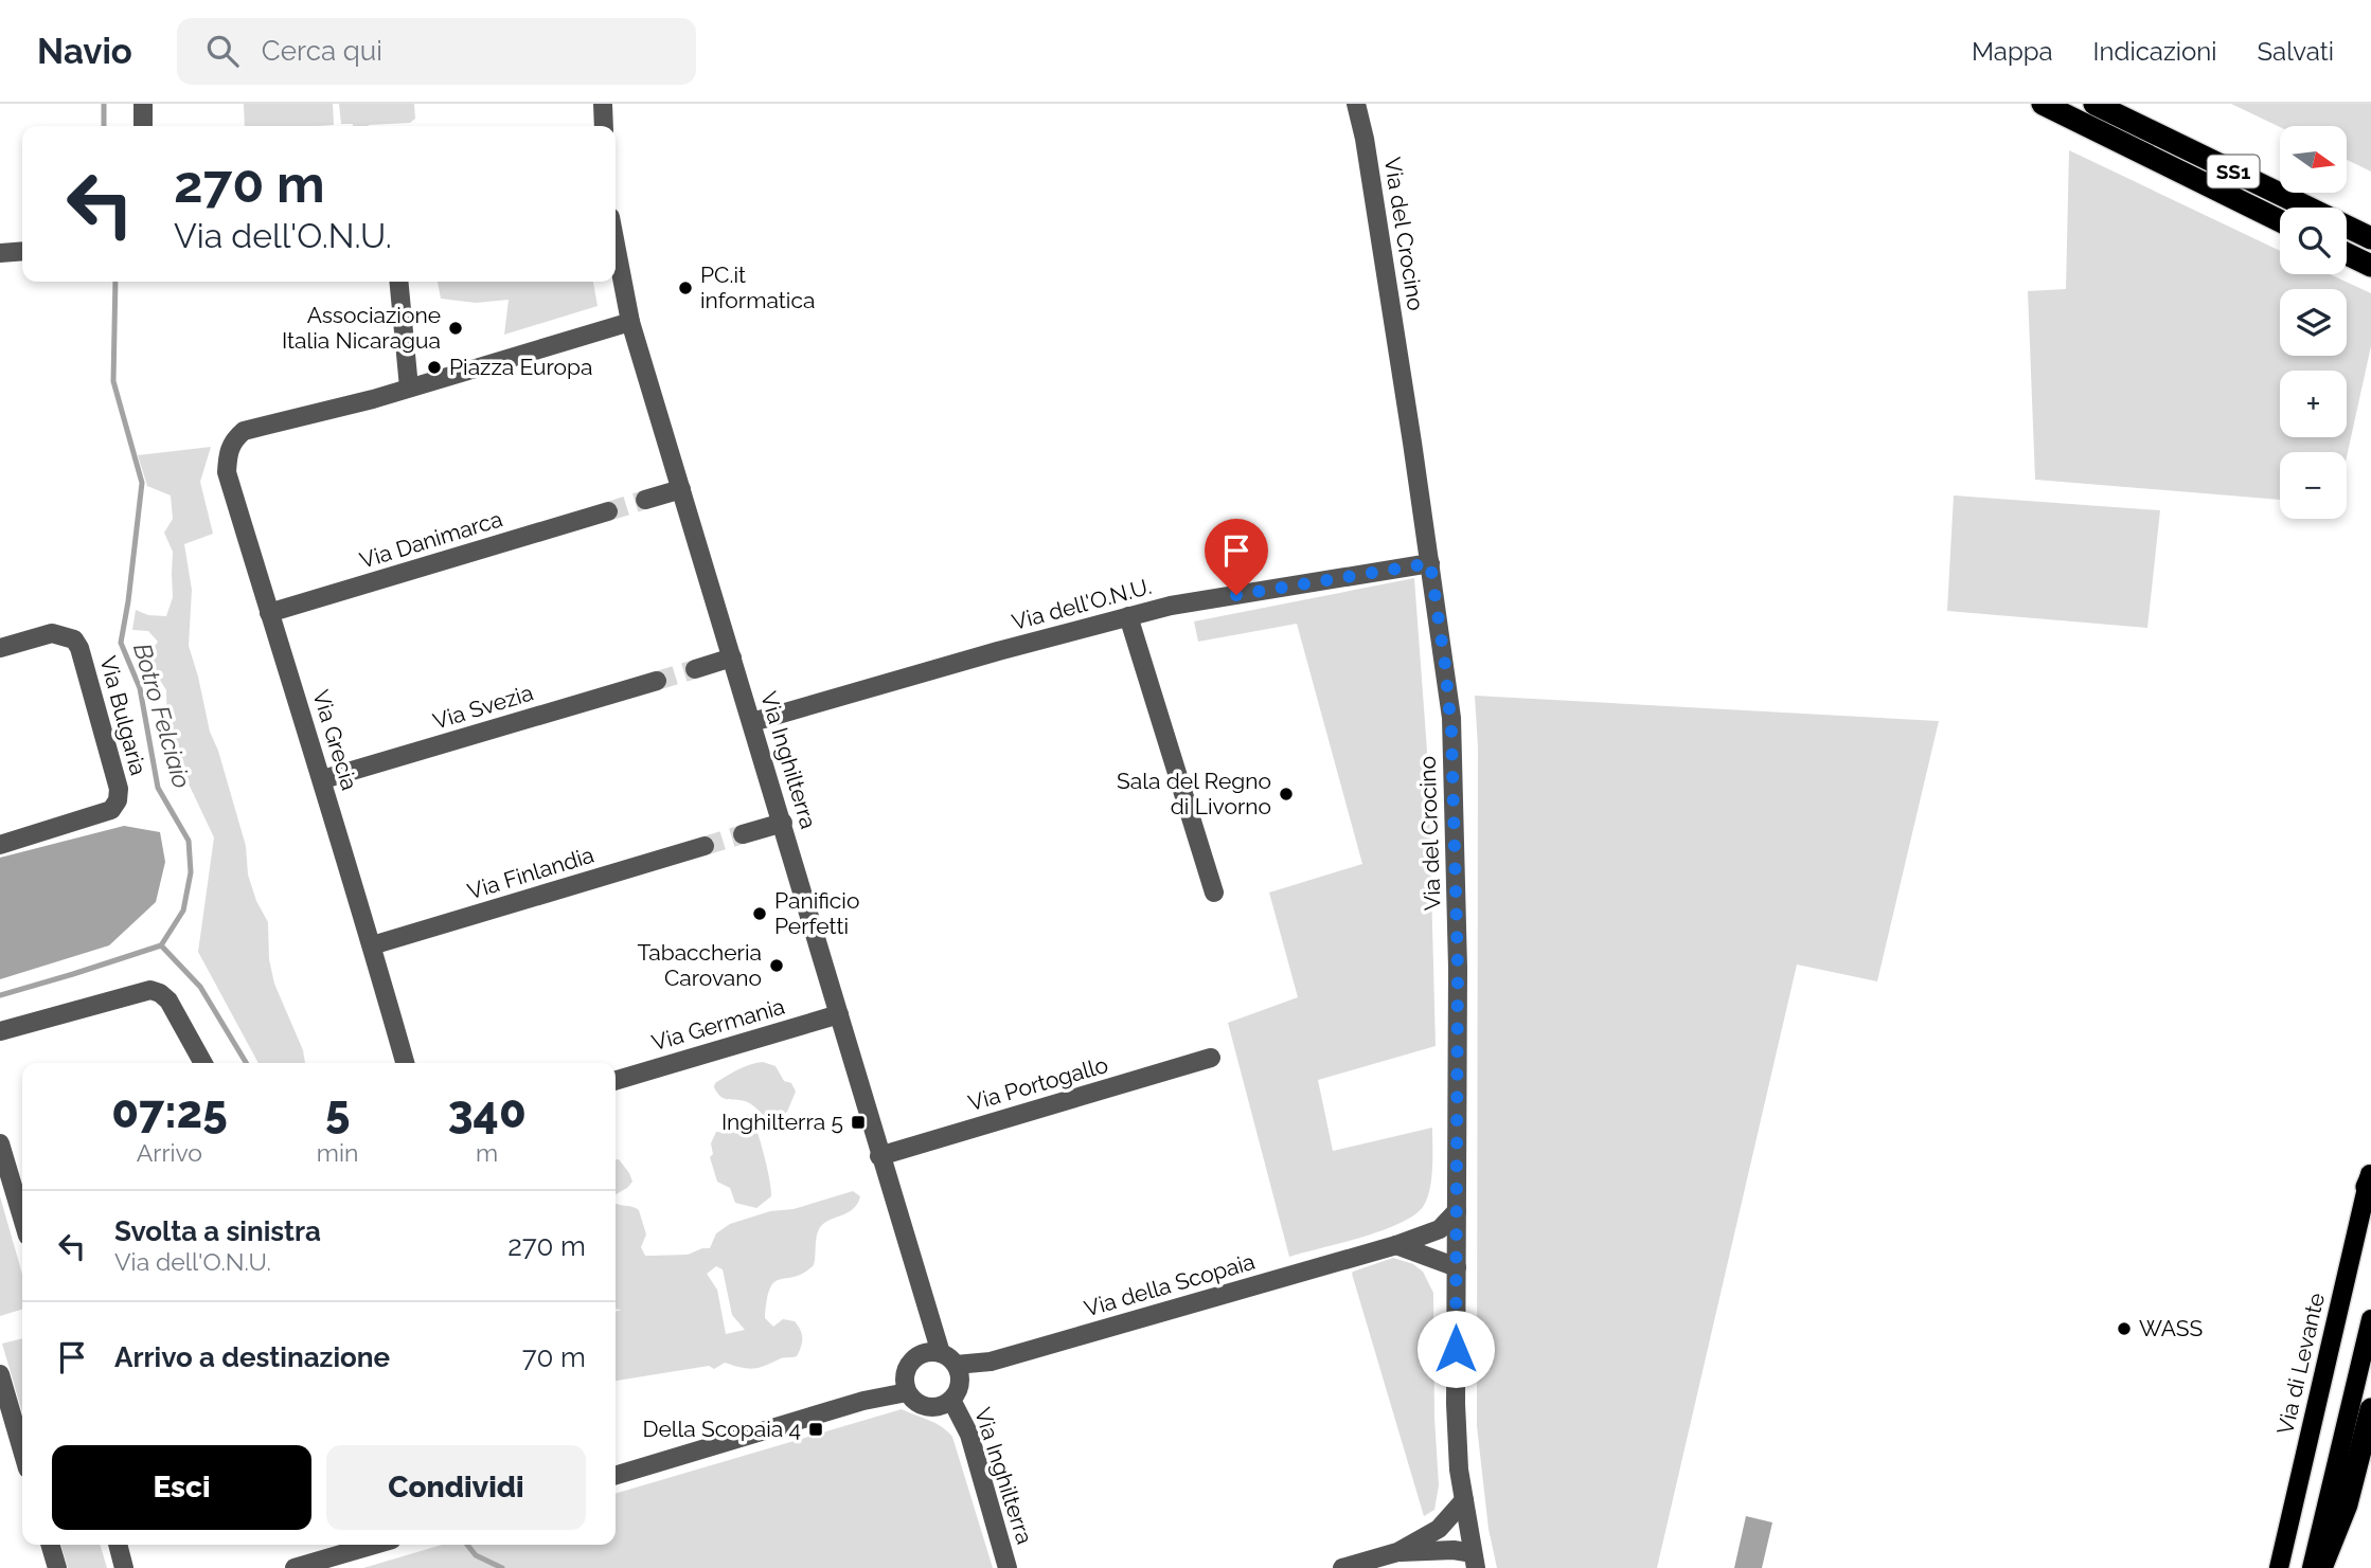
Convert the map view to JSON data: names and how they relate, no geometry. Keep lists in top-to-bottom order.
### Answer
{
  "streets": {
    "highway": ["SS1"],
    "main road": ["Via di Levante"],
    "street": [
      "Via del Crocino",
      "Via Danimarca",
      "Via dell'O.N.U.",
      "Via Svezia",
      "Via Bulgaria",
      "Via Grecia",
      "Via Inghilterra",
      "Via Finlandia",
      "Via Germania",
      "Via Portogallo",
      "Via della Scopaia"
    ]
  },
  "crossings": [
    ["Via del Crocino", "Via dell'O.N.U."],
    ["Via del Crocino", "Via della Scopaia"],
    ["Via Danimarca", "Via Grecia"],
    ["Via dell'O.N.U.", "Via Inghilterra"],
    ["Via Svezia", "Via Grecia"],
    ["Via Grecia", "Via Finlandia"],
    ["Via Inghilterra", "Via Germania"],
    ["Via Inghilterra", "Via Portogallo"],
    ["Via Inghilterra", "Via della Scopaia"]
  ],
  "water": ["Botro Felciaio"],
  "places": {
    "other": [
      "PC.it informatica",
      "Associazione Italia Nicaragua",
      "Piazza Europa",
      "Sala del Regno di Livorno",
      "Panificio Perfetti",
      "Tabaccheria Carovano",
      "WASS"
    ],
    "transit": ["Inghilterra 5", "Della Scopaia 4"]
  },
  "north": "right",
  "page": {
    "header": "Navio",
    "search": "Cerca qui",
    "nav": ["Mappa", "Indicazioni", "Salvati"],
    "map_buttons": ["+", "−"],
    "turn": ["270 m", "Via dell'O.N.U."],
    "eta": [
      "07:25",
      "Arrivo",
      "5",
      "min",
      "340",
      "m"
    ],
    "list": [
      {
        "name": "Svolta a sinistra",
        "note": "Via dell'O.N.U.",
        "value": "270 m"
      },
      {
        "name": "Arrivo a destinazione",
        "value": "70 m"
      }
    ],
    "buttons": ["Esci", "Condividi"]
  }
}
